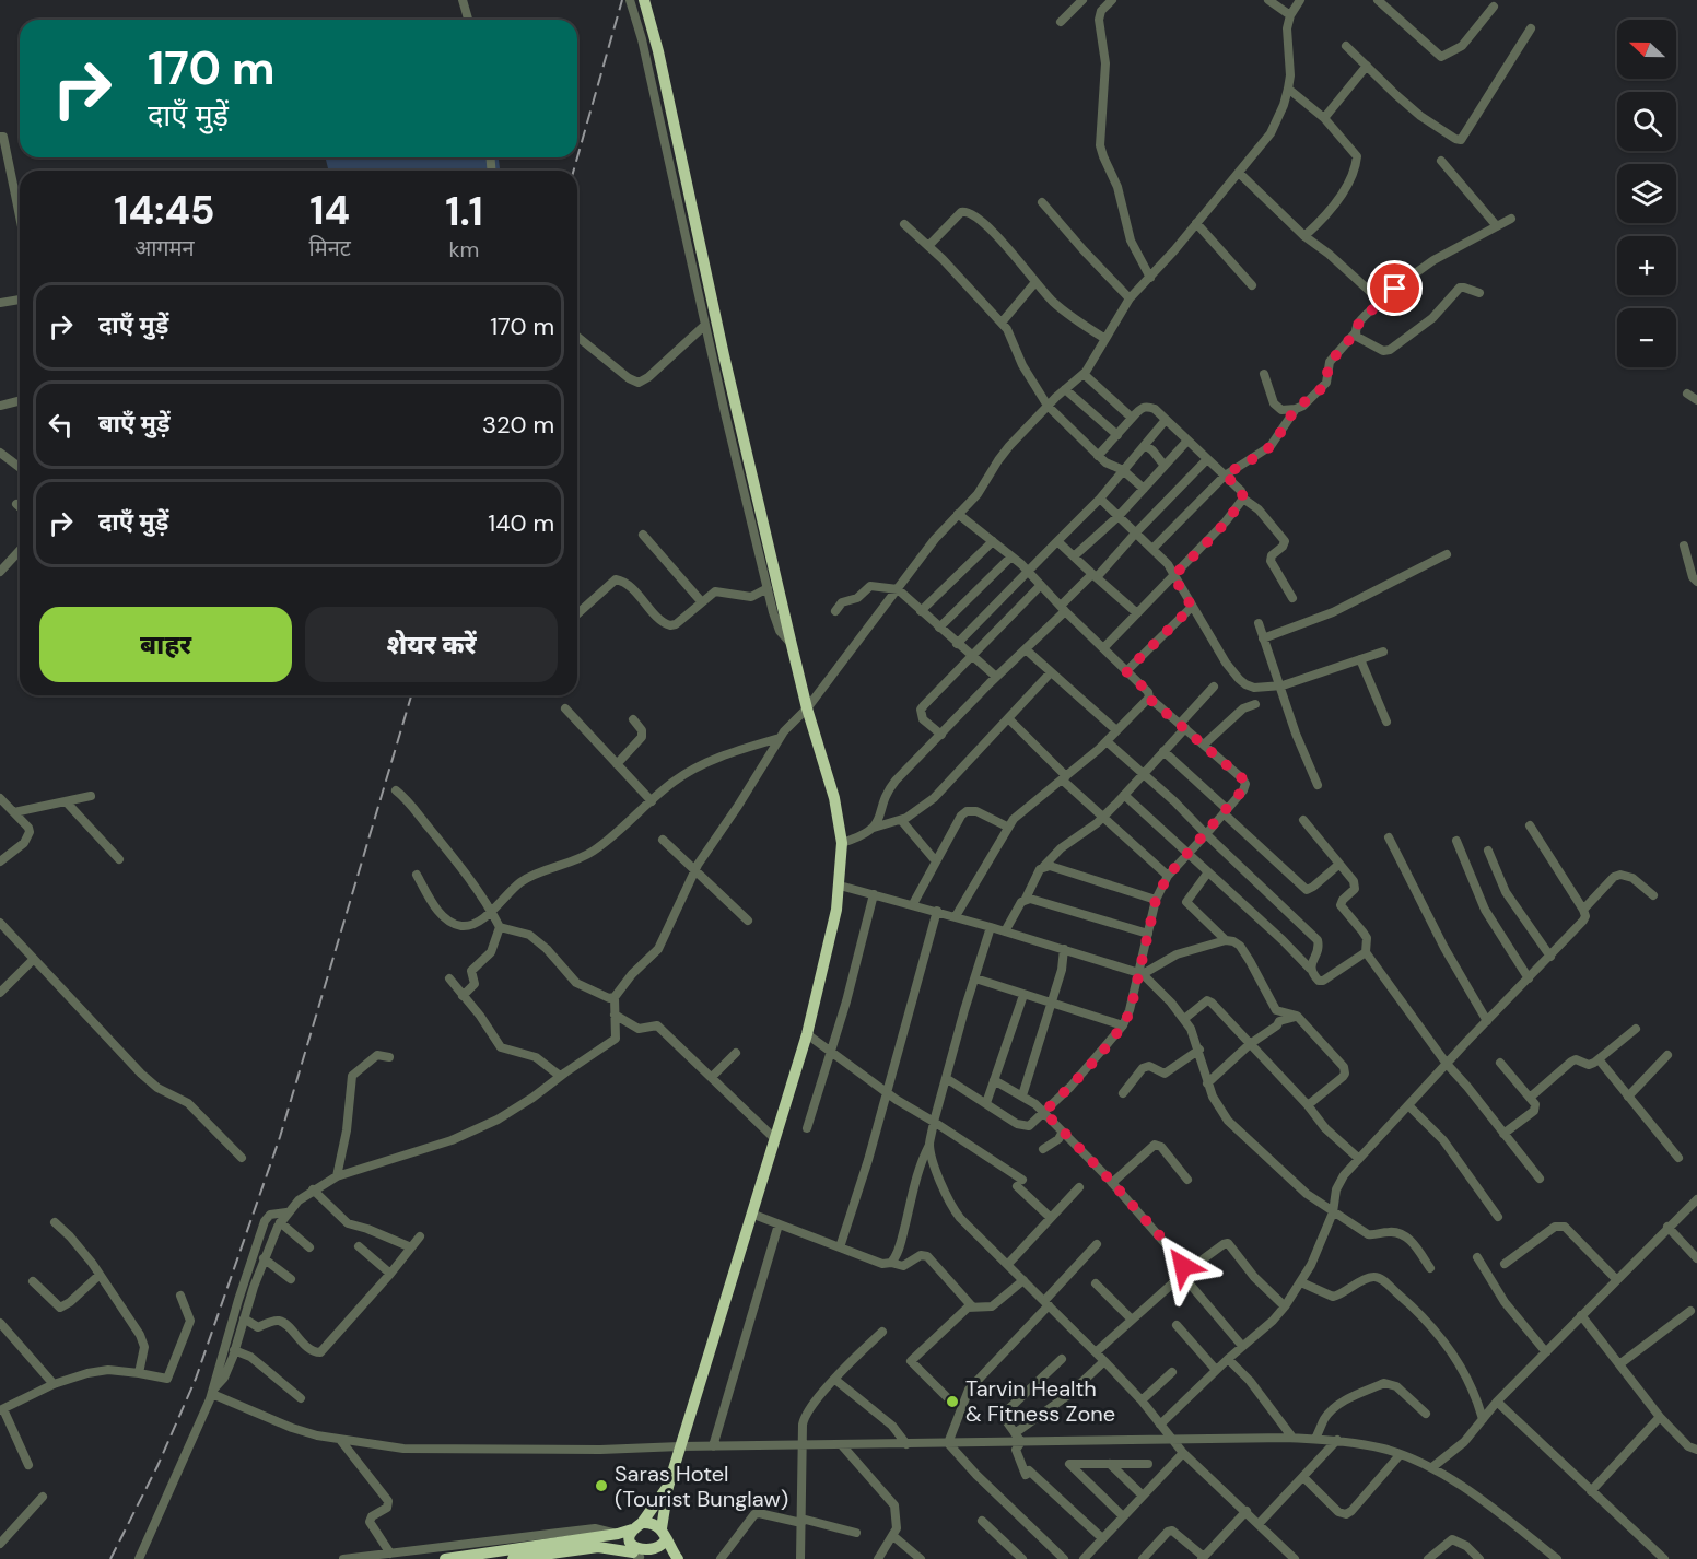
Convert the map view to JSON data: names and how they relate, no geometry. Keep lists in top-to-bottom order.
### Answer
{
  "places": ["Tarvin Health & Fitness Zone", "Saras Hotel (Tourist Bunglaw)"],
  "north": "left",
  "page": {
    "map_buttons": ["+", "−"],
    "turn": ["170 m", "दाएँ मुड़ें"],
    "eta": [
      "14:45",
      "आगमन",
      "14",
      "मिनट",
      "1.1",
      "km"
    ],
    "list": [
      {
        "name": "दाएँ मुड़ें",
        "value": "170 m"
      },
      {
        "name": "बाएँ मुड़ें",
        "value": "320 m"
      },
      {
        "name": "दाएँ मुड़ें",
        "value": "140 m"
      }
    ],
    "buttons": ["बाहर", "शेयर करें"]
  }
}
